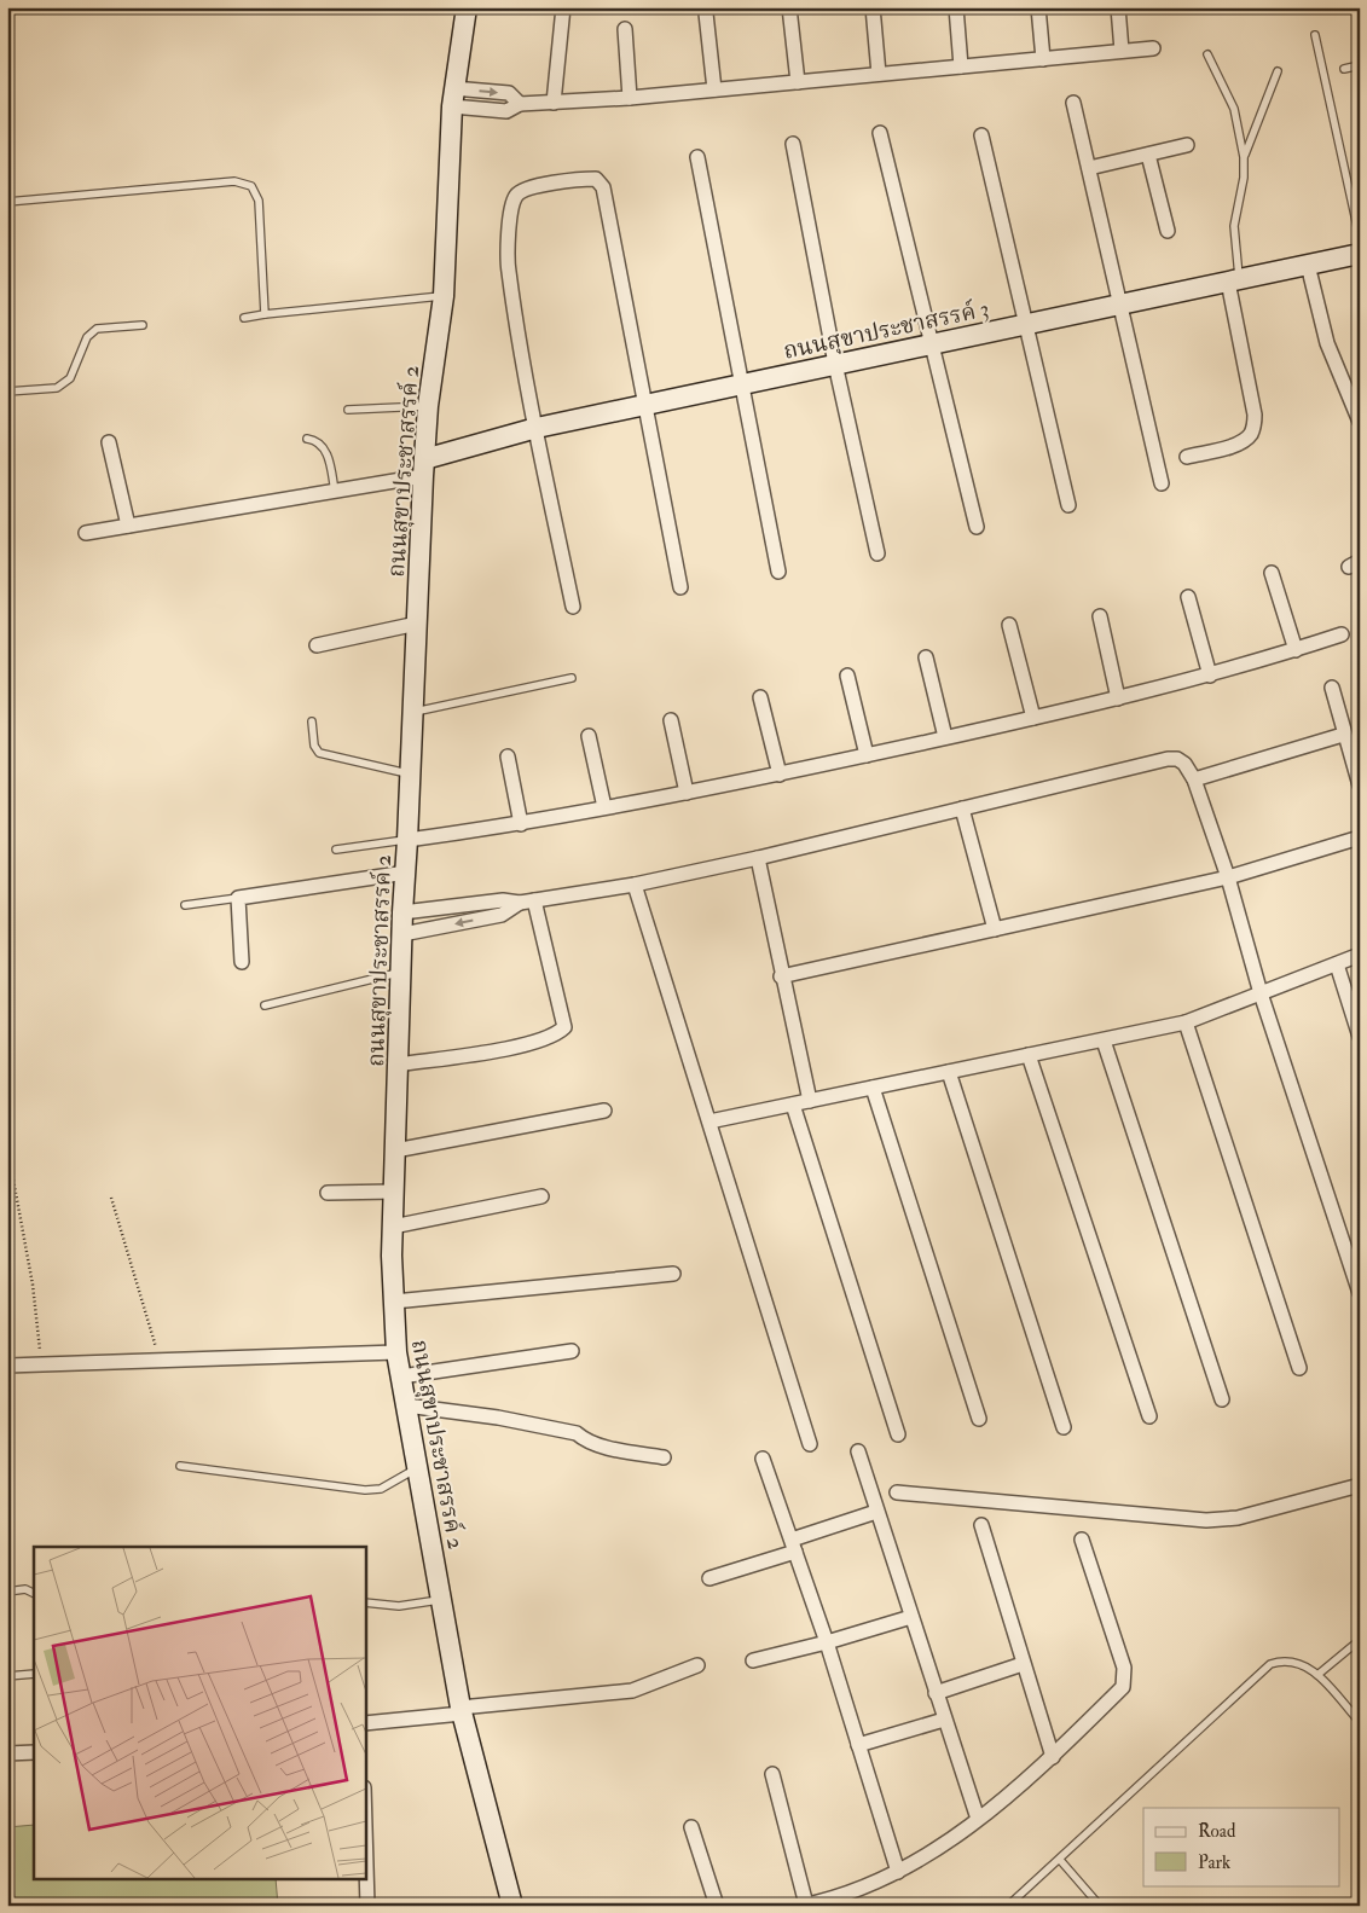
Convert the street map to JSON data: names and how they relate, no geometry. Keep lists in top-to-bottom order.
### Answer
{
  "streets": {
    "street": ["ถนนสุขาประชาสรรค์ 3", "ถนนสุขาประชาสรรค์ 2"]
  },
  "crossings": [
    ["ถนนสุขาประชาสรรค์ 3", "ถนนสุขาประชาสรรค์ 2"]
  ],
  "legend": ["Road", "Park"]
}
